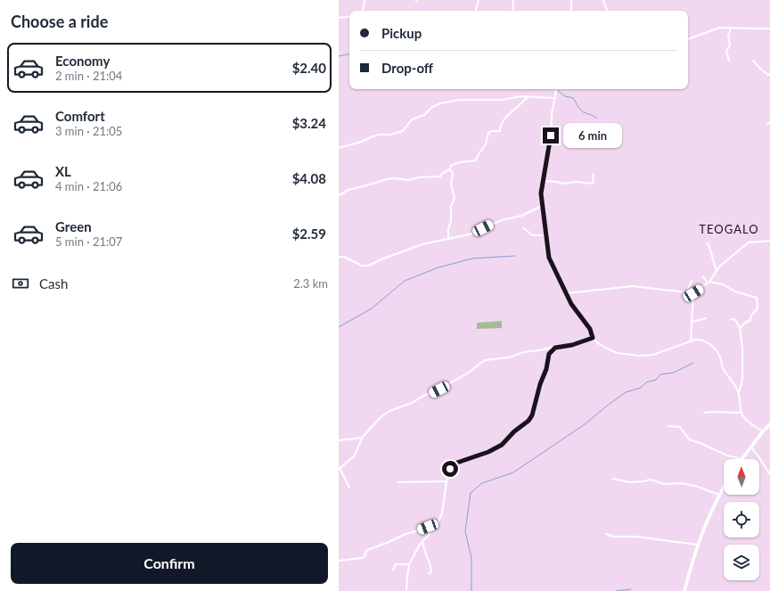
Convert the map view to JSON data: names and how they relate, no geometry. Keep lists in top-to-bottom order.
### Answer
{
  "districts": ["TEOGALO"],
  "north": "top",
  "page": {
    "heading": "Choose a ride",
    "banner": ["Pickup", "Drop-off"],
    "list": [
      {
        "name": "Economy",
        "note": "2 min · 21:04",
        "value": "$2.40"
      },
      {
        "name": "Comfort",
        "note": "3 min · 21:05",
        "value": "$3.24"
      },
      {
        "name": "XL",
        "note": "4 min · 21:06",
        "value": "$4.08"
      },
      {
        "name": "Green",
        "note": "5 min · 21:07",
        "value": "$2.59"
      }
    ],
    "bubble": "6 min",
    "pay": ["Cash", "2.3 km"],
    "buttons": "Confirm"
  }
}
